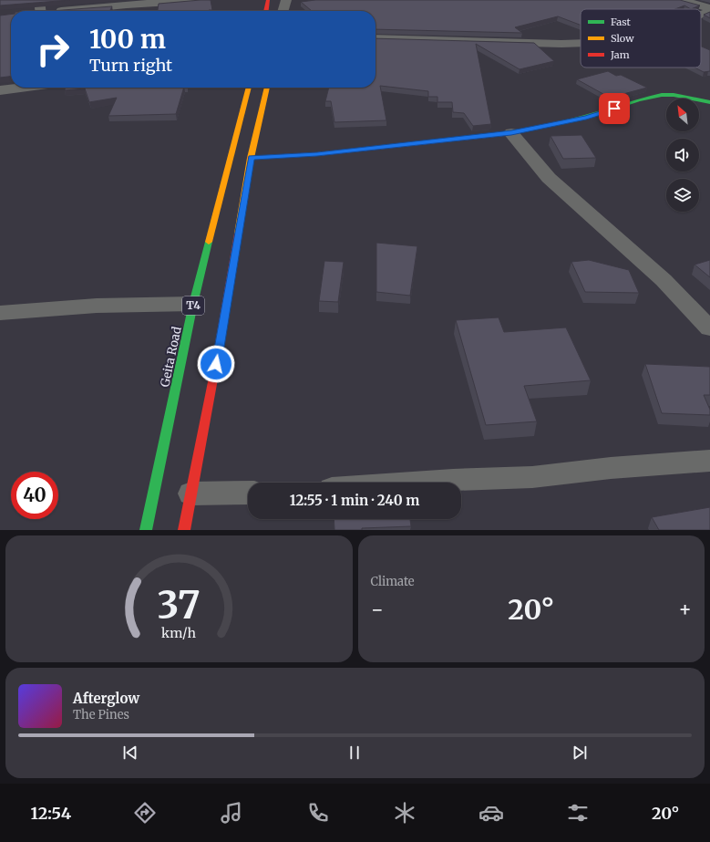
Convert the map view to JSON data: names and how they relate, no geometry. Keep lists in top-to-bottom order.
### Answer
{
  "streets": {
    "main road": ["T4", "Geita Road"]
  },
  "legend": ["Fast", "Slow", "Jam"],
  "north": "top left",
  "page": {
    "turn": ["100 m", "Turn right"],
    "limit": "40",
    "trip": "12:55 · 1 min · 240 m",
    "tile": "Climate",
    "heat": ["−", "20°", "+"],
    "song": ["Afterglow", "The Pines"],
    "tabs": ["12:54", "20°"],
    "gauge": ["37", "km/h"]
  }
}
